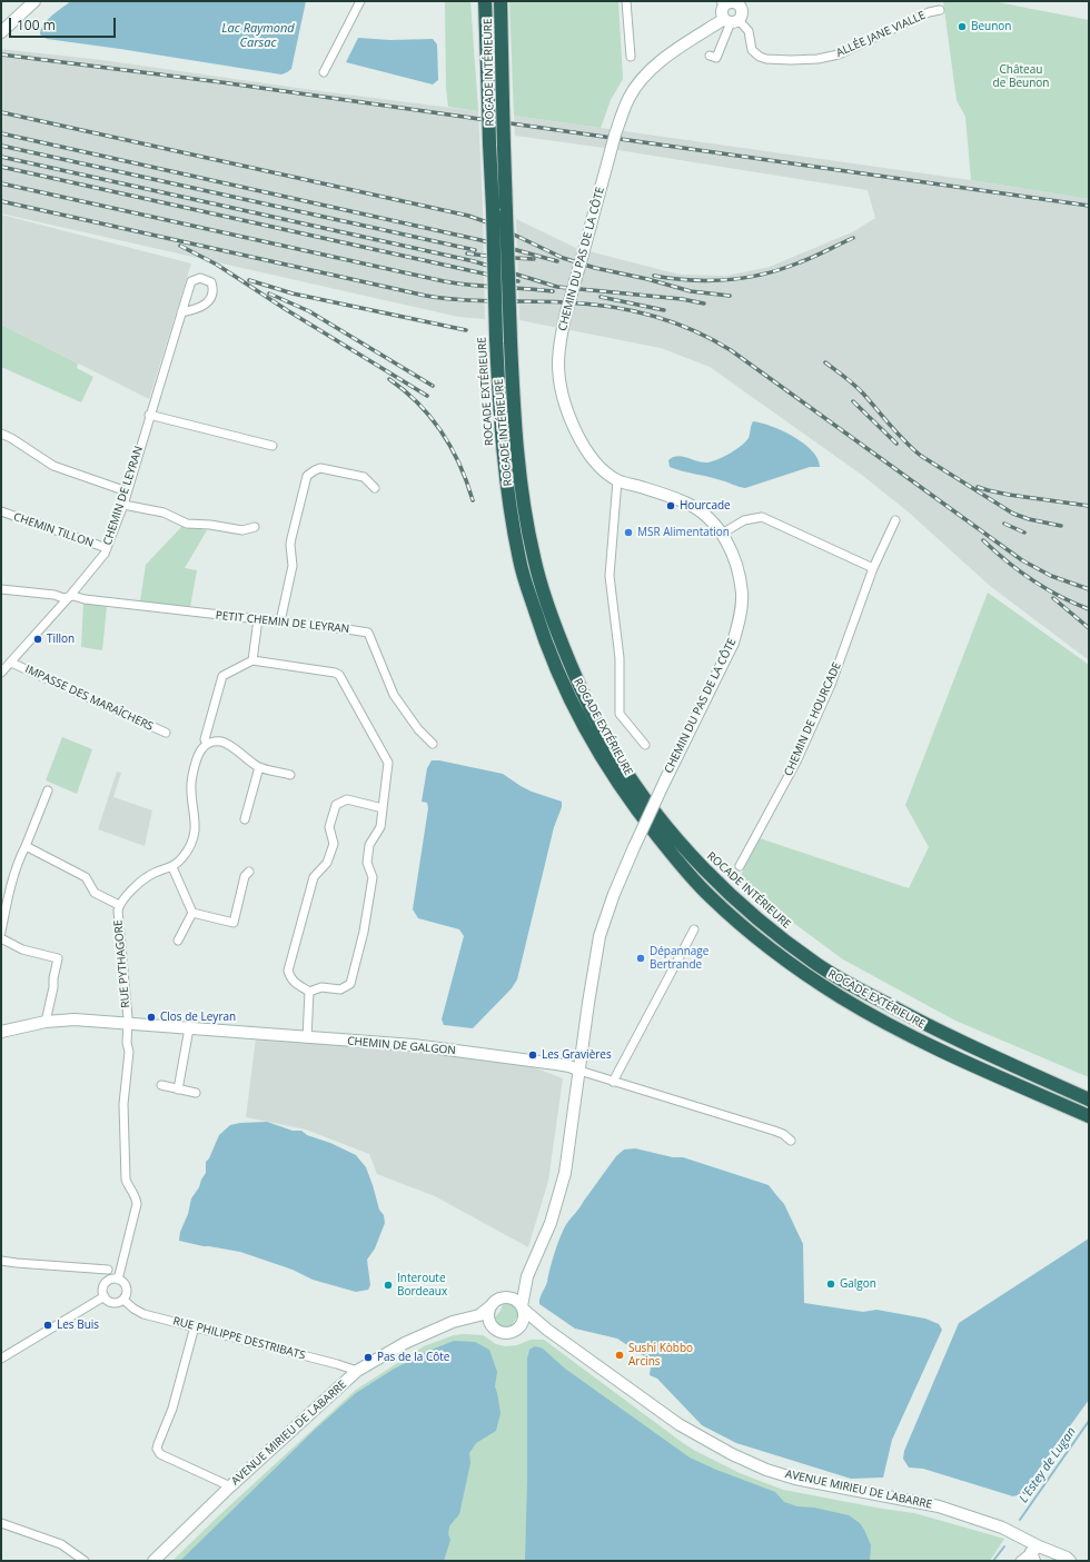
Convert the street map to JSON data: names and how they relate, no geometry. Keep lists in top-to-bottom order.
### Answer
{
  "streets": {
    "highway": ["ROCADE INTÉRIEURE", "ROCADE EXTÉRIEURE"],
    "street": [
      "ALLÉE JANE VIALLE",
      "CHEMIN DU PAS DE LA CÔTE",
      "CHEMIN DE LEYRAN",
      "CHEMIN TILLON",
      "PETIT CHEMIN DE LEYRAN",
      "IMPASSE DES MARAÎCHERS",
      "CHEMIN DE HOURCADE",
      "RUE PYTHAGORE",
      "CHEMIN DE GALGON",
      "RUE PHILIPPE DESTRIBATS",
      "AVENUE MIRIEU DE LABARRE"
    ]
  },
  "crossings": [
    ["ALLÉE JANE VIALLE", "CHEMIN DU PAS DE LA CÔTE"],
    ["CHEMIN DU PAS DE LA CÔTE", "CHEMIN DE GALGON"],
    ["CHEMIN DU PAS DE LA CÔTE", "AVENUE MIRIEU DE LABARRE"],
    ["CHEMIN DE LEYRAN", "CHEMIN TILLON"],
    ["CHEMIN DE LEYRAN", "PETIT CHEMIN DE LEYRAN"],
    ["CHEMIN DE LEYRAN", "IMPASSE DES MARAÎCHERS"],
    ["RUE PYTHAGORE", "CHEMIN DE GALGON"],
    ["RUE PYTHAGORE", "RUE PHILIPPE DESTRIBATS"],
    ["RUE PHILIPPE DESTRIBATS", "AVENUE MIRIEU DE LABARRE"]
  ],
  "water": ["Lac Raymond Carsac", "L'Estey de Lugan"],
  "parks": ["Château de Beunon"],
  "places": [
    "Beunon",
    "Hourcade",
    "MSR Alimentation",
    "Tillon",
    "Dépannage Bertrande",
    "Clos de Leyran",
    "Les Gravières",
    "Galgon",
    "Interoute Bordeaux",
    "Les Buis",
    "Sushi Kòbbo Arcins",
    "Pas de la Côte"
  ],
  "scale_bar": "100 m"
}
